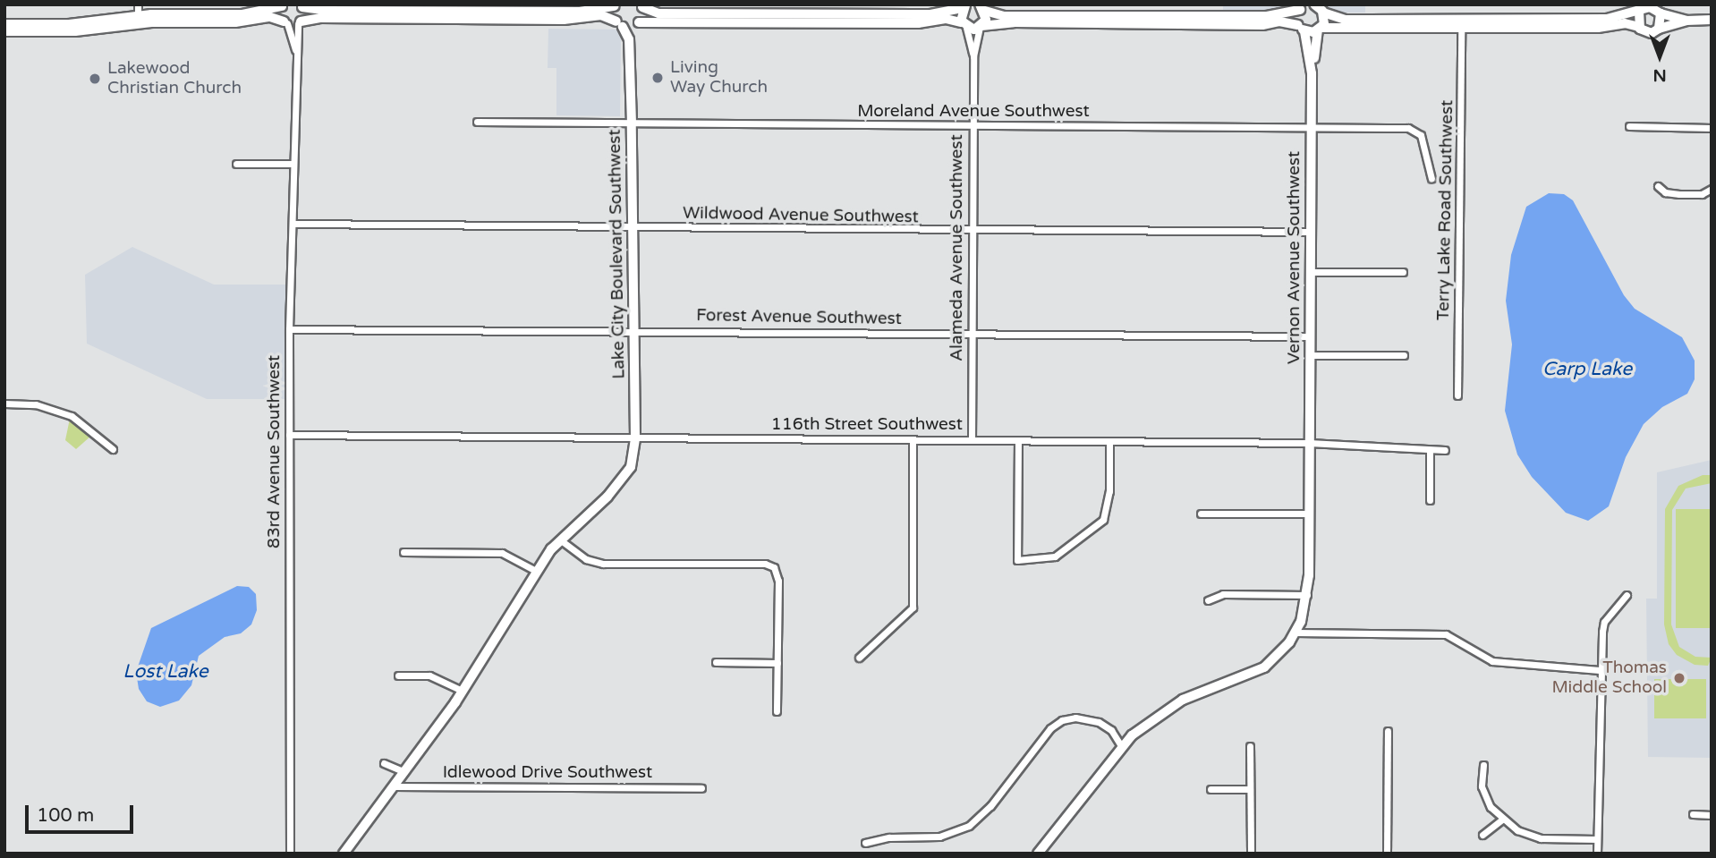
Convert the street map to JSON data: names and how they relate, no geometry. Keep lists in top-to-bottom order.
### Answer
{
  "streets": {
    "main road": ["Lake City Boulevard Southwest", "Vernon Avenue Southwest"],
    "street": [
      "Moreland Avenue Southwest",
      "Terry Lake Road Southwest",
      "Wildwood Avenue Southwest",
      "Alameda Avenue Southwest",
      "Forest Avenue Southwest",
      "116th Street Southwest",
      "83rd Avenue Southwest",
      "Idlewood Drive Southwest"
    ]
  },
  "crossings": [
    ["Moreland Avenue Southwest", "Alameda Avenue Southwest"],
    ["Moreland Avenue Southwest", "Lake City Boulevard Southwest"],
    ["Moreland Avenue Southwest", "Vernon Avenue Southwest"],
    ["Wildwood Avenue Southwest", "Alameda Avenue Southwest"],
    ["Wildwood Avenue Southwest", "Lake City Boulevard Southwest"],
    ["Wildwood Avenue Southwest", "Vernon Avenue Southwest"],
    ["Wildwood Avenue Southwest", "83rd Avenue Southwest"],
    ["Alameda Avenue Southwest", "Forest Avenue Southwest"],
    ["Alameda Avenue Southwest", "116th Street Southwest"],
    ["Lake City Boulevard Southwest", "Forest Avenue Southwest"],
    ["Lake City Boulevard Southwest", "116th Street Southwest"],
    ["Vernon Avenue Southwest", "Forest Avenue Southwest"],
    ["Vernon Avenue Southwest", "116th Street Southwest"],
    ["Forest Avenue Southwest", "83rd Avenue Southwest"],
    ["116th Street Southwest", "83rd Avenue Southwest"]
  ],
  "water": ["Carp Lake", "Lost Lake"],
  "places": ["Living Way Church", "Lakewood Christian Church", "Thomas Middle School"],
  "scale_bar": "100 m",
  "north": "bottom"
}
